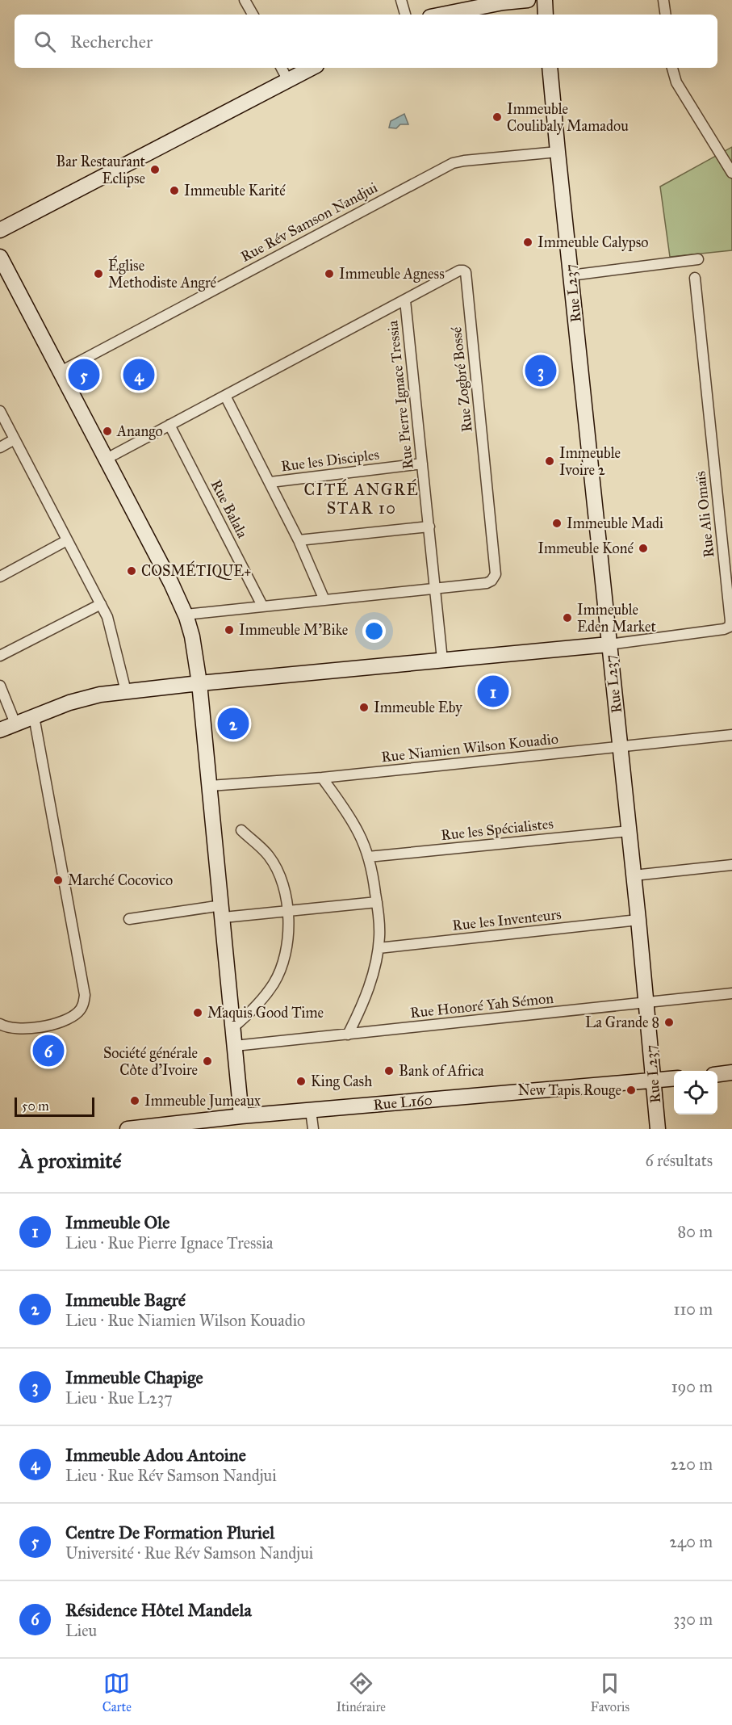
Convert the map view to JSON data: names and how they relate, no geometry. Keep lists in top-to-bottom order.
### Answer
{
  "streets": {
    "street": [
      "Rue Rév Samson Nandjui",
      "Rue L237",
      "Rue Zogbré Bossé",
      "Rue Pierre Ignace Tressia",
      "Rue les Disciples",
      "Rue Balala",
      "Rue Ali Omaïs",
      "Rue Niamien Wilson Kouadio",
      "Rue les Spécialistes",
      "Rue les Inventeurs",
      "Rue Honoré Yah Sémon",
      "Rue L160"
    ]
  },
  "crossings": [
    ["Rue Rév Samson Nandjui", "Rue L237"],
    ["Rue L237", "Rue Ali Omaïs"],
    ["Rue L237", "Rue Niamien Wilson Kouadio"],
    ["Rue L237", "Rue les Spécialistes"],
    ["Rue L237", "Rue les Inventeurs"],
    ["Rue L237", "Rue Honoré Yah Sémon"],
    ["Rue L237", "Rue L160"],
    ["Rue Zogbré Bossé", "Rue Pierre Ignace Tressia"],
    ["Rue Zogbré Bossé", "Rue Balala"],
    ["Rue Pierre Ignace Tressia", "Rue les Disciples"]
  ],
  "districts": ["CITÉ ANGRÉ STAR 10"],
  "places": [
    "Immeuble Coulibaly Mamadou",
    "Bar Restaurant Eclipse",
    "Immeuble Karité",
    "Immeuble Calypso",
    "Église Methodiste Angré",
    "Immeuble Agness",
    "Anango",
    "Immeuble Ivoire 2",
    "Immeuble Madi",
    "Immeuble Koné",
    "COSMÉTIQUE+",
    "Immeuble Eden Market",
    "Immeuble M’Bike",
    "Immeuble Eby",
    "Marché Cocovico",
    "Maquis Good Time",
    "La Grande 8",
    "Société générale Côte d’Ivoire",
    "Bank of Africa",
    "King Cash",
    "New Tapis Rouge",
    "Immeuble Jumeaux"
  ],
  "scale_bar": "50 m",
  "page": {
    "search": "Rechercher",
    "pins": [
      "3",
      "4",
      "5",
      "1",
      "2",
      "6"
    ],
    "scale": "50 m",
    "heading": ["À proximité", "6 résultats"],
    "list": [
      {
        "mark": "1",
        "name": "Immeuble Ole",
        "note": "Lieu · Rue Pierre Ignace Tressia",
        "value": "80 m"
      },
      {
        "mark": "2",
        "name": "Immeuble Bagré",
        "note": "Lieu · Rue Niamien Wilson Kouadio",
        "value": "110 m"
      },
      {
        "mark": "3",
        "name": "Immeuble Chapige",
        "note": "Lieu · Rue L237",
        "value": "190 m"
      },
      {
        "mark": "4",
        "name": "Immeuble Adou Antoine",
        "note": "Lieu · Rue Rév Samson Nandjui",
        "value": "220 m"
      },
      {
        "mark": "5",
        "name": "Centre De Formation Pluriel",
        "note": "Université · Rue Rév Samson Nandjui",
        "value": "240 m"
      },
      {
        "mark": "6",
        "name": "Résidence Hôtel Mandela",
        "note": "Lieu",
        "value": "330 m"
      }
    ],
    "nav": ["Carte", "Itinéraire", "Favoris"]
  }
}
